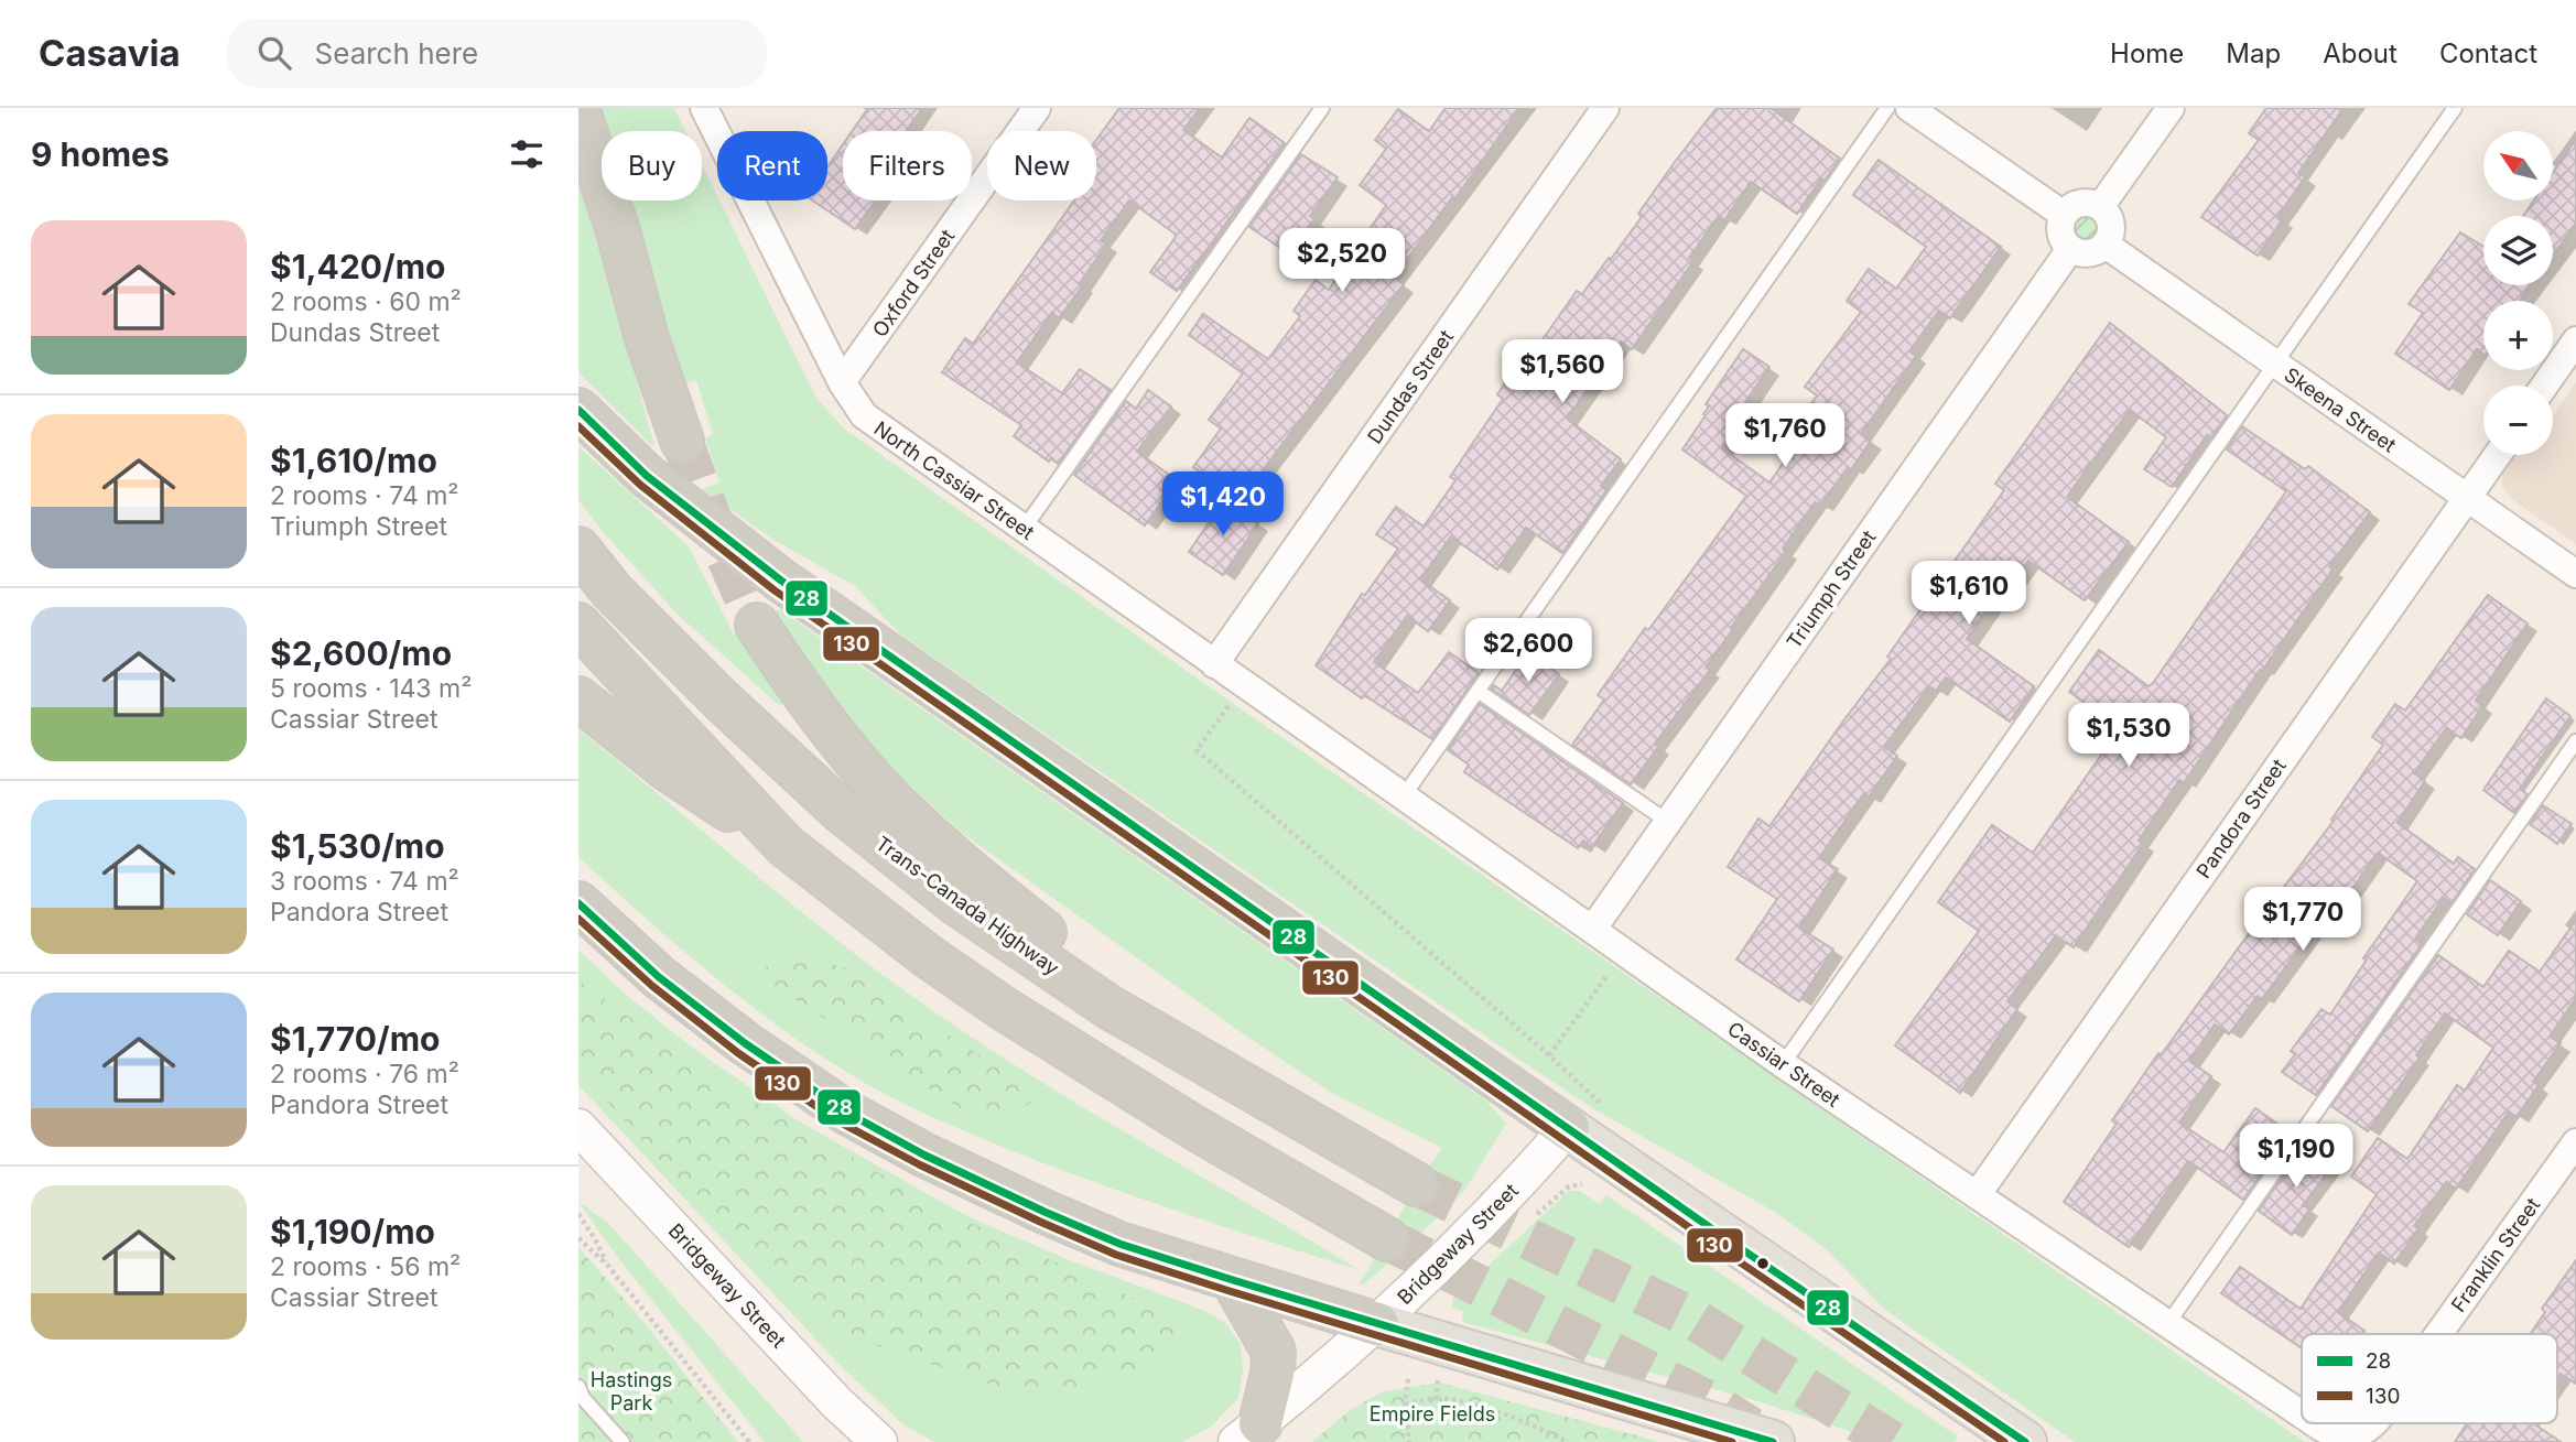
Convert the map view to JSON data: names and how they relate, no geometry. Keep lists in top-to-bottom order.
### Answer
{
  "streets": {
    "highway": ["Trans-Canada Highway"],
    "street": [
      "Oxford Street",
      "Dundas Street",
      "Skeena Street",
      "North Cassiar Street",
      "Triumph Street",
      "Pandora Street",
      "Cassiar Street",
      "Bridgeway Street",
      "Franklin Street"
    ]
  },
  "crossings": [
    ["Oxford Street", "North Cassiar Street"],
    ["Dundas Street", "North Cassiar Street"],
    ["Dundas Street", "Cassiar Street"],
    ["Skeena Street", "Triumph Street"],
    ["Skeena Street", "Pandora Street"],
    ["North Cassiar Street", "Cassiar Street"],
    ["Triumph Street", "Cassiar Street"],
    ["Pandora Street", "Cassiar Street"],
    ["Cassiar Street", "Franklin Street"]
  ],
  "parks": ["Hastings Park", "Empire Fields"],
  "lines": ["transit line 28", "transit line 130"],
  "legend": ["28", "130"],
  "north": "top left",
  "page": {
    "header": "Casavia",
    "search": "Search here",
    "nav": [
      "Home",
      "Map",
      "About",
      "Contact"
    ],
    "heading": "9 homes",
    "map_buttons": ["+", "−"],
    "chip": [
      "Buy",
      "Rent",
      "Filters",
      "New"
    ],
    "list": [
      {
        "name": "$1,420/mo",
        "note": "2 rooms · 60 m² · Dundas Street"
      },
      {
        "name": "$1,610/mo",
        "note": "2 rooms · 74 m² · Triumph Street"
      },
      {
        "name": "$2,600/mo",
        "note": "5 rooms · 143 m² · Cassiar Street"
      },
      {
        "name": "$1,530/mo",
        "note": "3 rooms · 74 m² · Pandora Street"
      },
      {
        "name": "$1,770/mo",
        "note": "2 rooms · 76 m² · Pandora Street"
      },
      {
        "name": "$1,190/mo",
        "note": "2 rooms · 56 m² · Cassiar Street"
      }
    ],
    "price": [
      "$2,520",
      "$1,560",
      "$1,760",
      "$1,420",
      "$1,610",
      "$2,600",
      "$1,530",
      "$1,770",
      "$1,190"
    ]
  }
}
